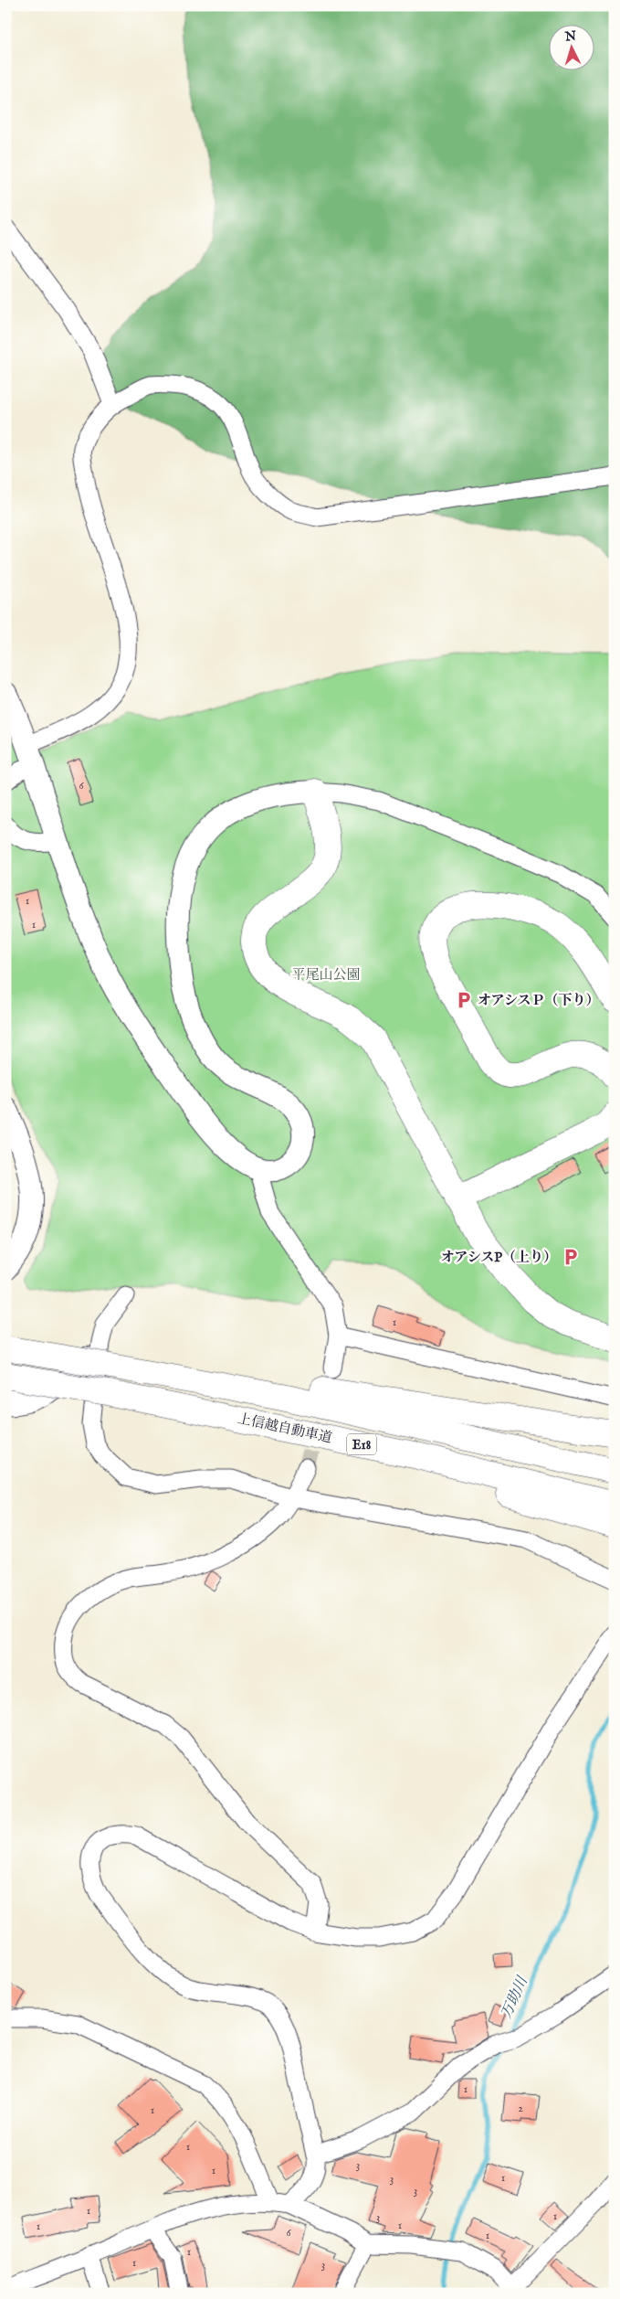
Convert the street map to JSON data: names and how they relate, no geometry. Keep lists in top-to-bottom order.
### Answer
{
  "streets": {
    "highway": ["上信越自動車道", "E18"]
  },
  "water": ["万助川"],
  "parks": ["平尾山公園"],
  "places": {
    "parking": ["オアシスＰ（下り）", "オアシスP（上り）"]
  },
  "house_numbers": [
    "6",
    "1",
    "1",
    "1",
    "1",
    "2",
    "1",
    "1",
    "3",
    "1",
    "1",
    "3",
    "3",
    "1",
    "1",
    "3",
    "1",
    "1",
    "6",
    "1",
    "1",
    "1",
    "3"
  ],
  "north": "top"
}
